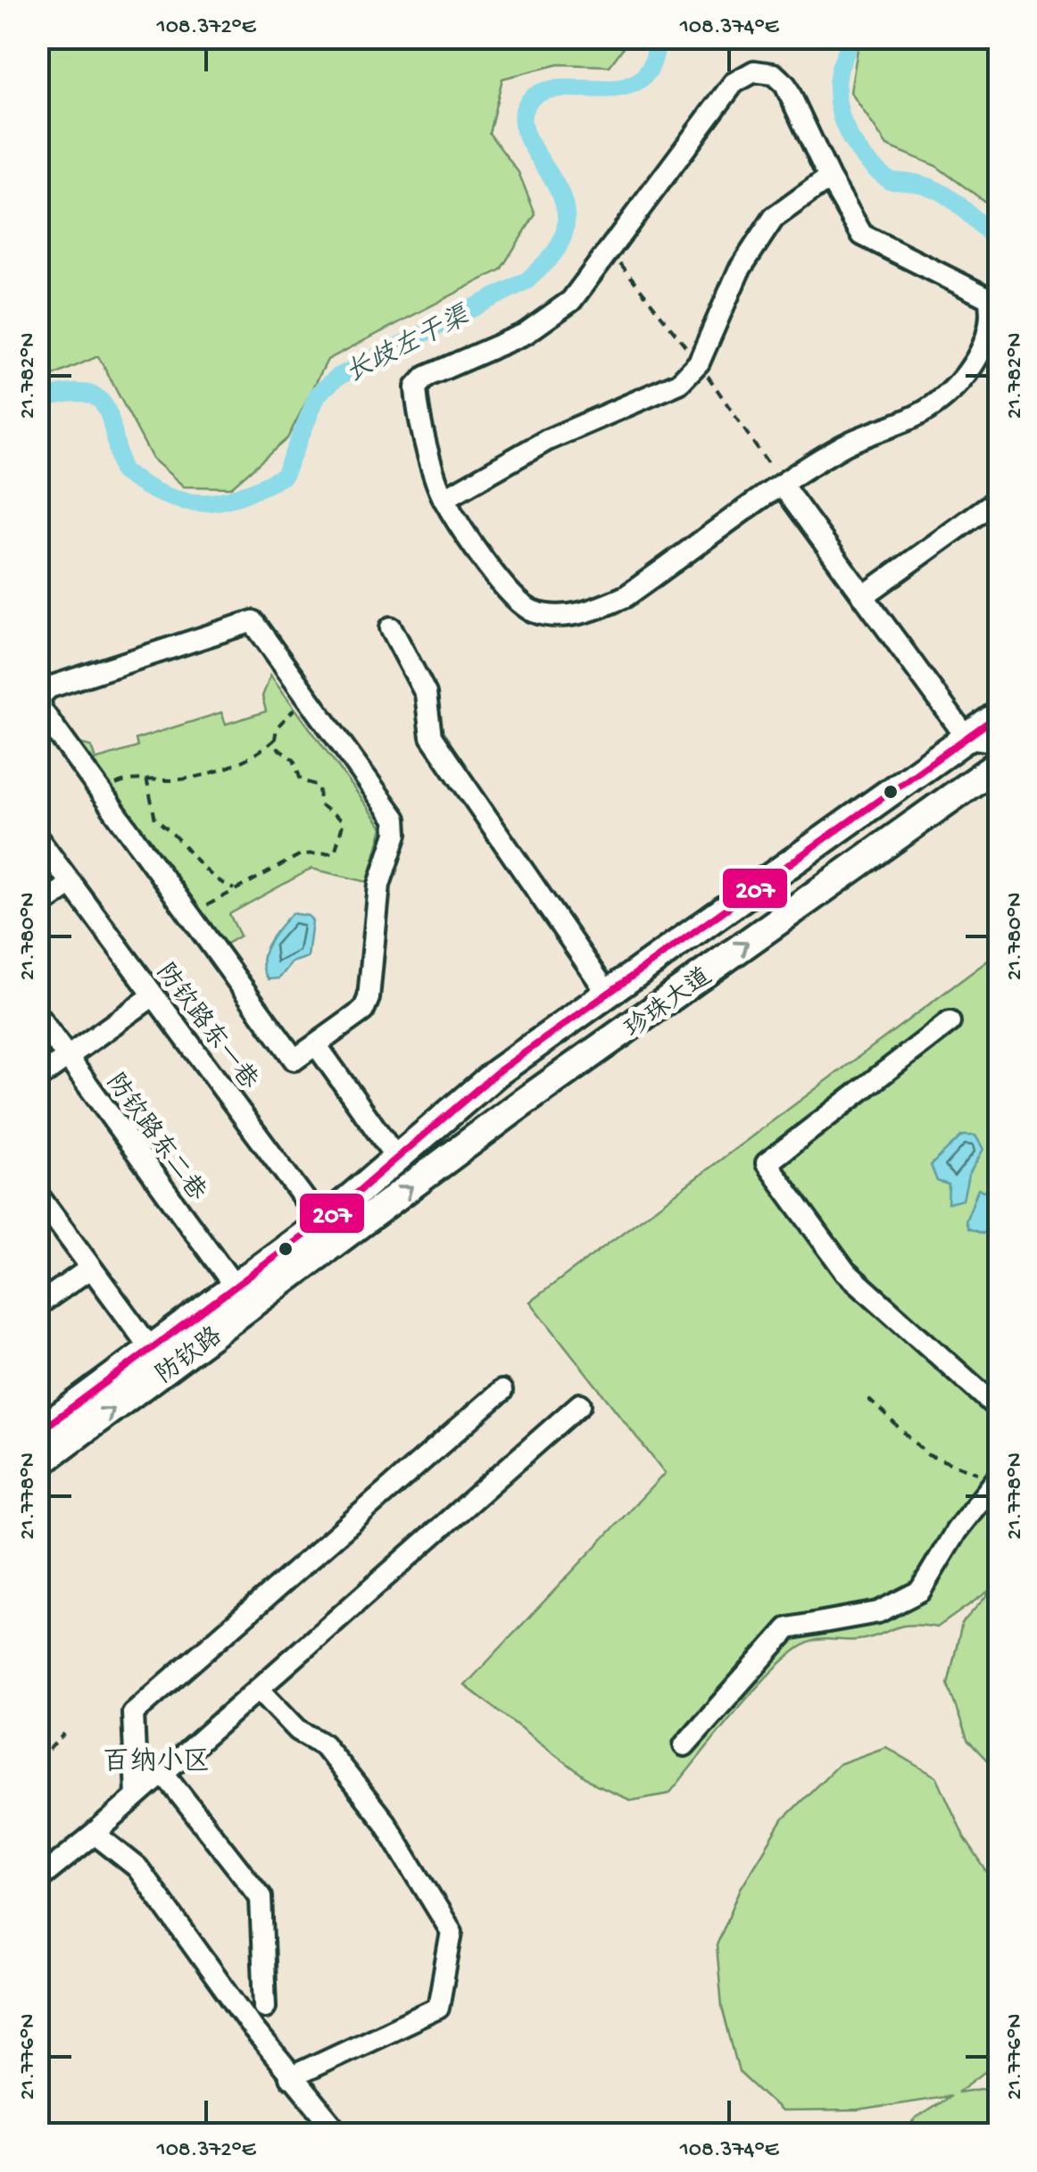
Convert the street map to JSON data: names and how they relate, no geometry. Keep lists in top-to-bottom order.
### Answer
{
  "streets": {
    "main road": ["珍珠大道", "防钦路"],
    "street": ["防钦路东一巷", "防钦路东二巷"]
  },
  "crossings": [
    ["珍珠大道", "防钦路东一巷"],
    ["珍珠大道", "防钦路"],
    ["防钦路东一巷", "防钦路"],
    ["防钦路东二巷", "防钦路"]
  ],
  "districts": ["百纳小区"],
  "water": ["长歧左干渠"],
  "lines": ["transit line 207"],
  "coordinates": [
    "108.372°E",
    "108.374°E",
    "21.782°N",
    "21.780°N",
    "21.778°N",
    "21.776°N"
  ]
}
